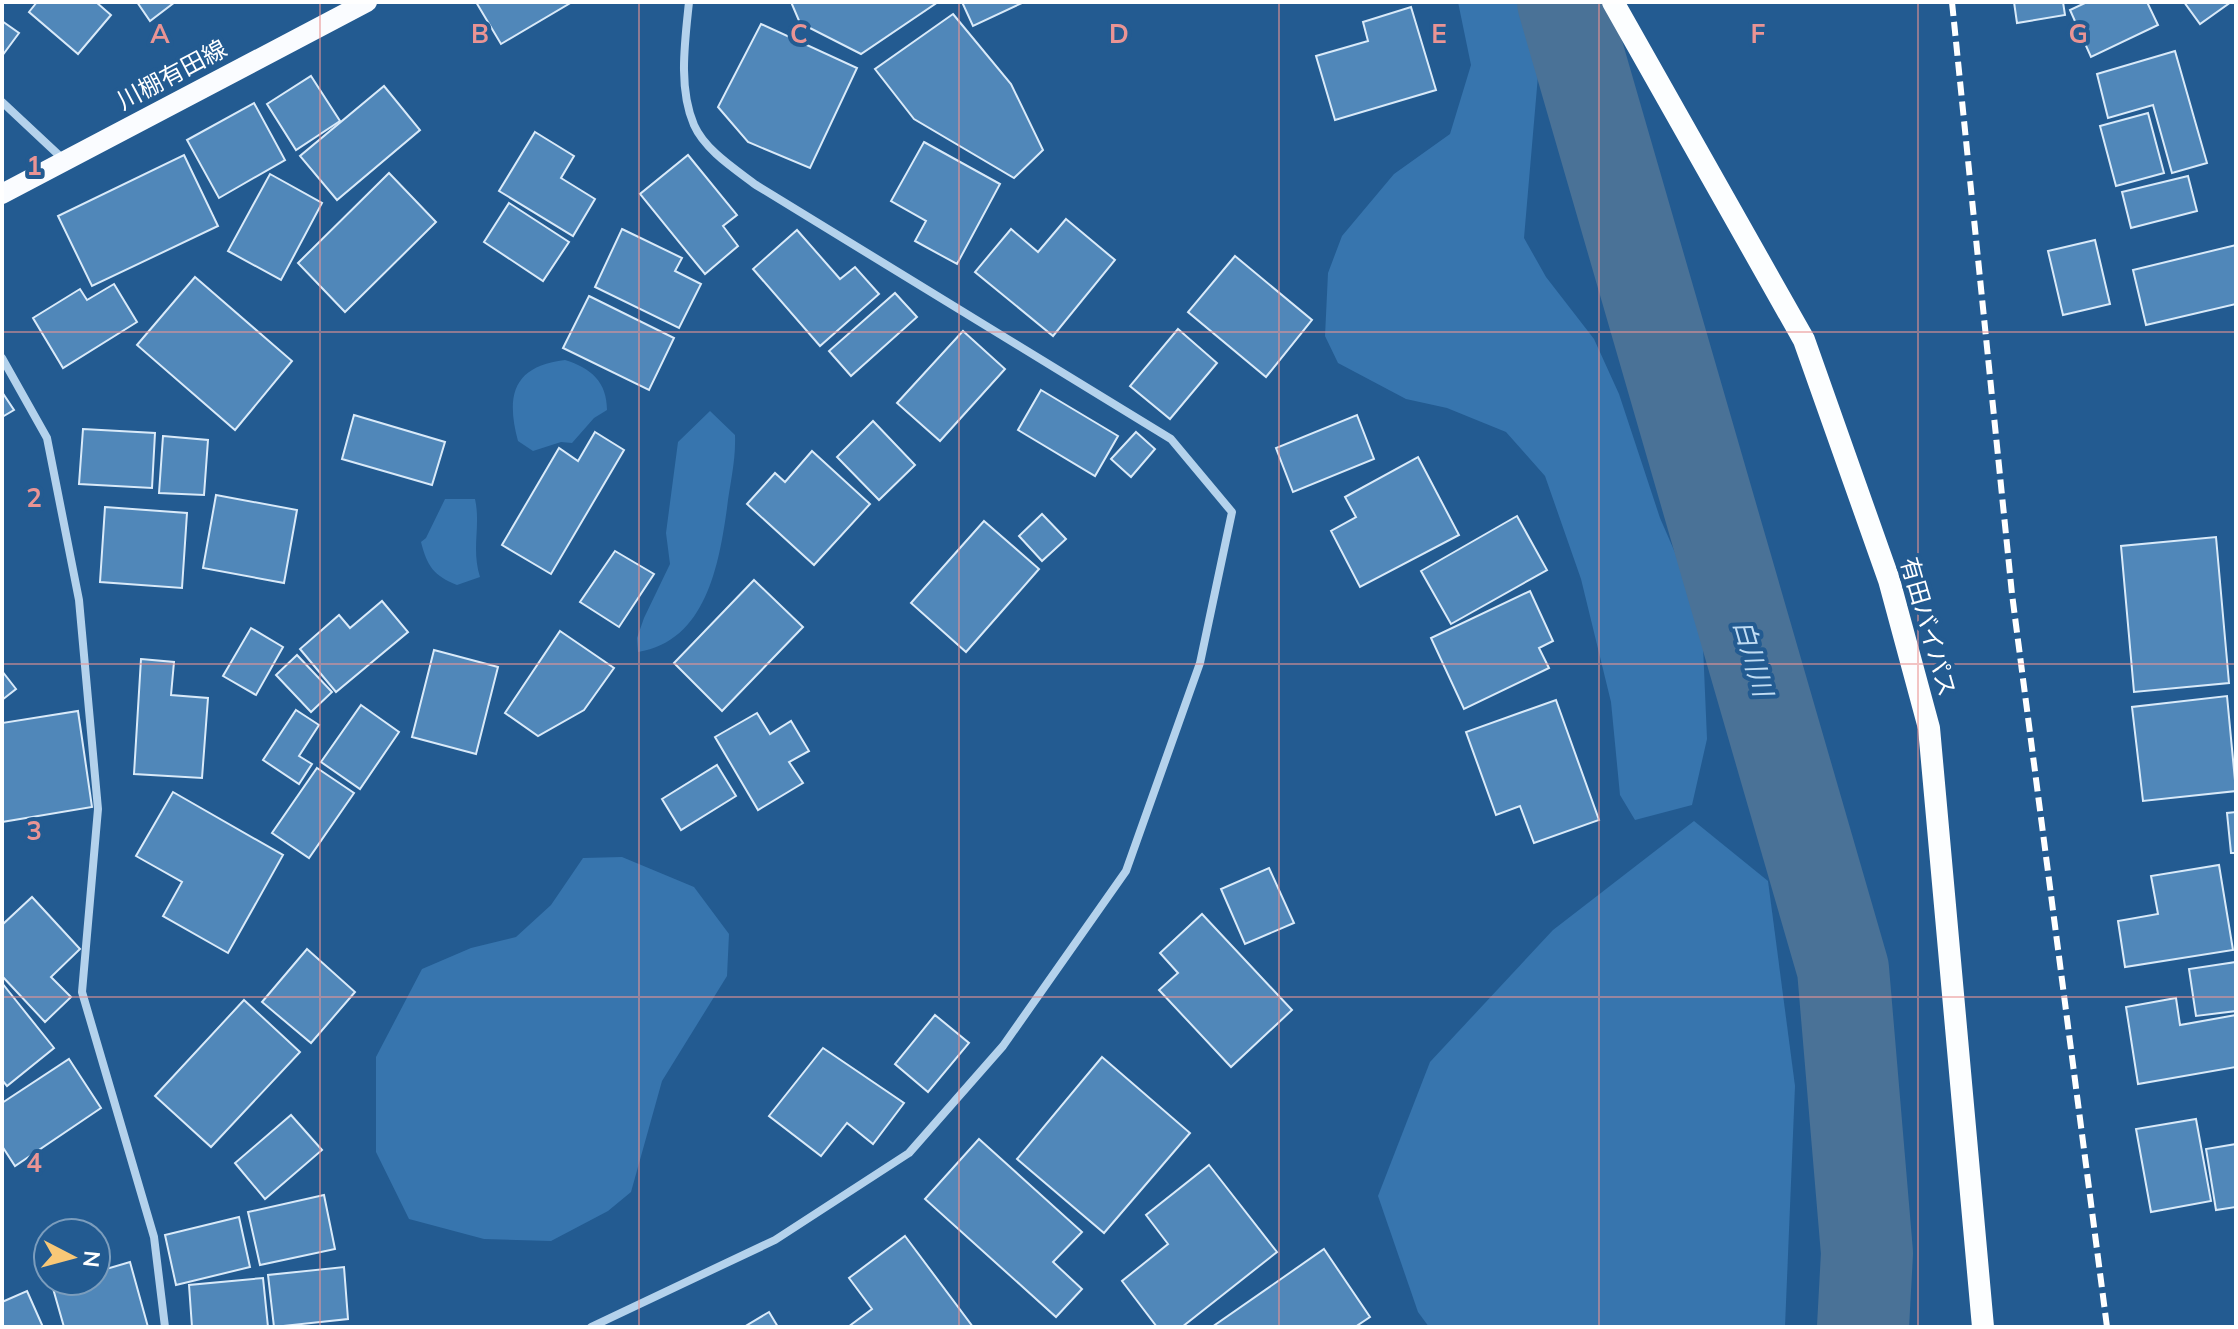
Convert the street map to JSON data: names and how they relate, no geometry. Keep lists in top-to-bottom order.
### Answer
{
  "streets": {
    "highway": ["有田バイパス"],
    "main road": ["川棚有田線"]
  },
  "water": ["白川川"],
  "north": "right",
  "grid": {
    "columns": [
      "A",
      "B",
      "C",
      "D",
      "E",
      "F",
      "G"
    ],
    "rows": [
      "1",
      "2",
      "3",
      "4"
    ]
  }
}
